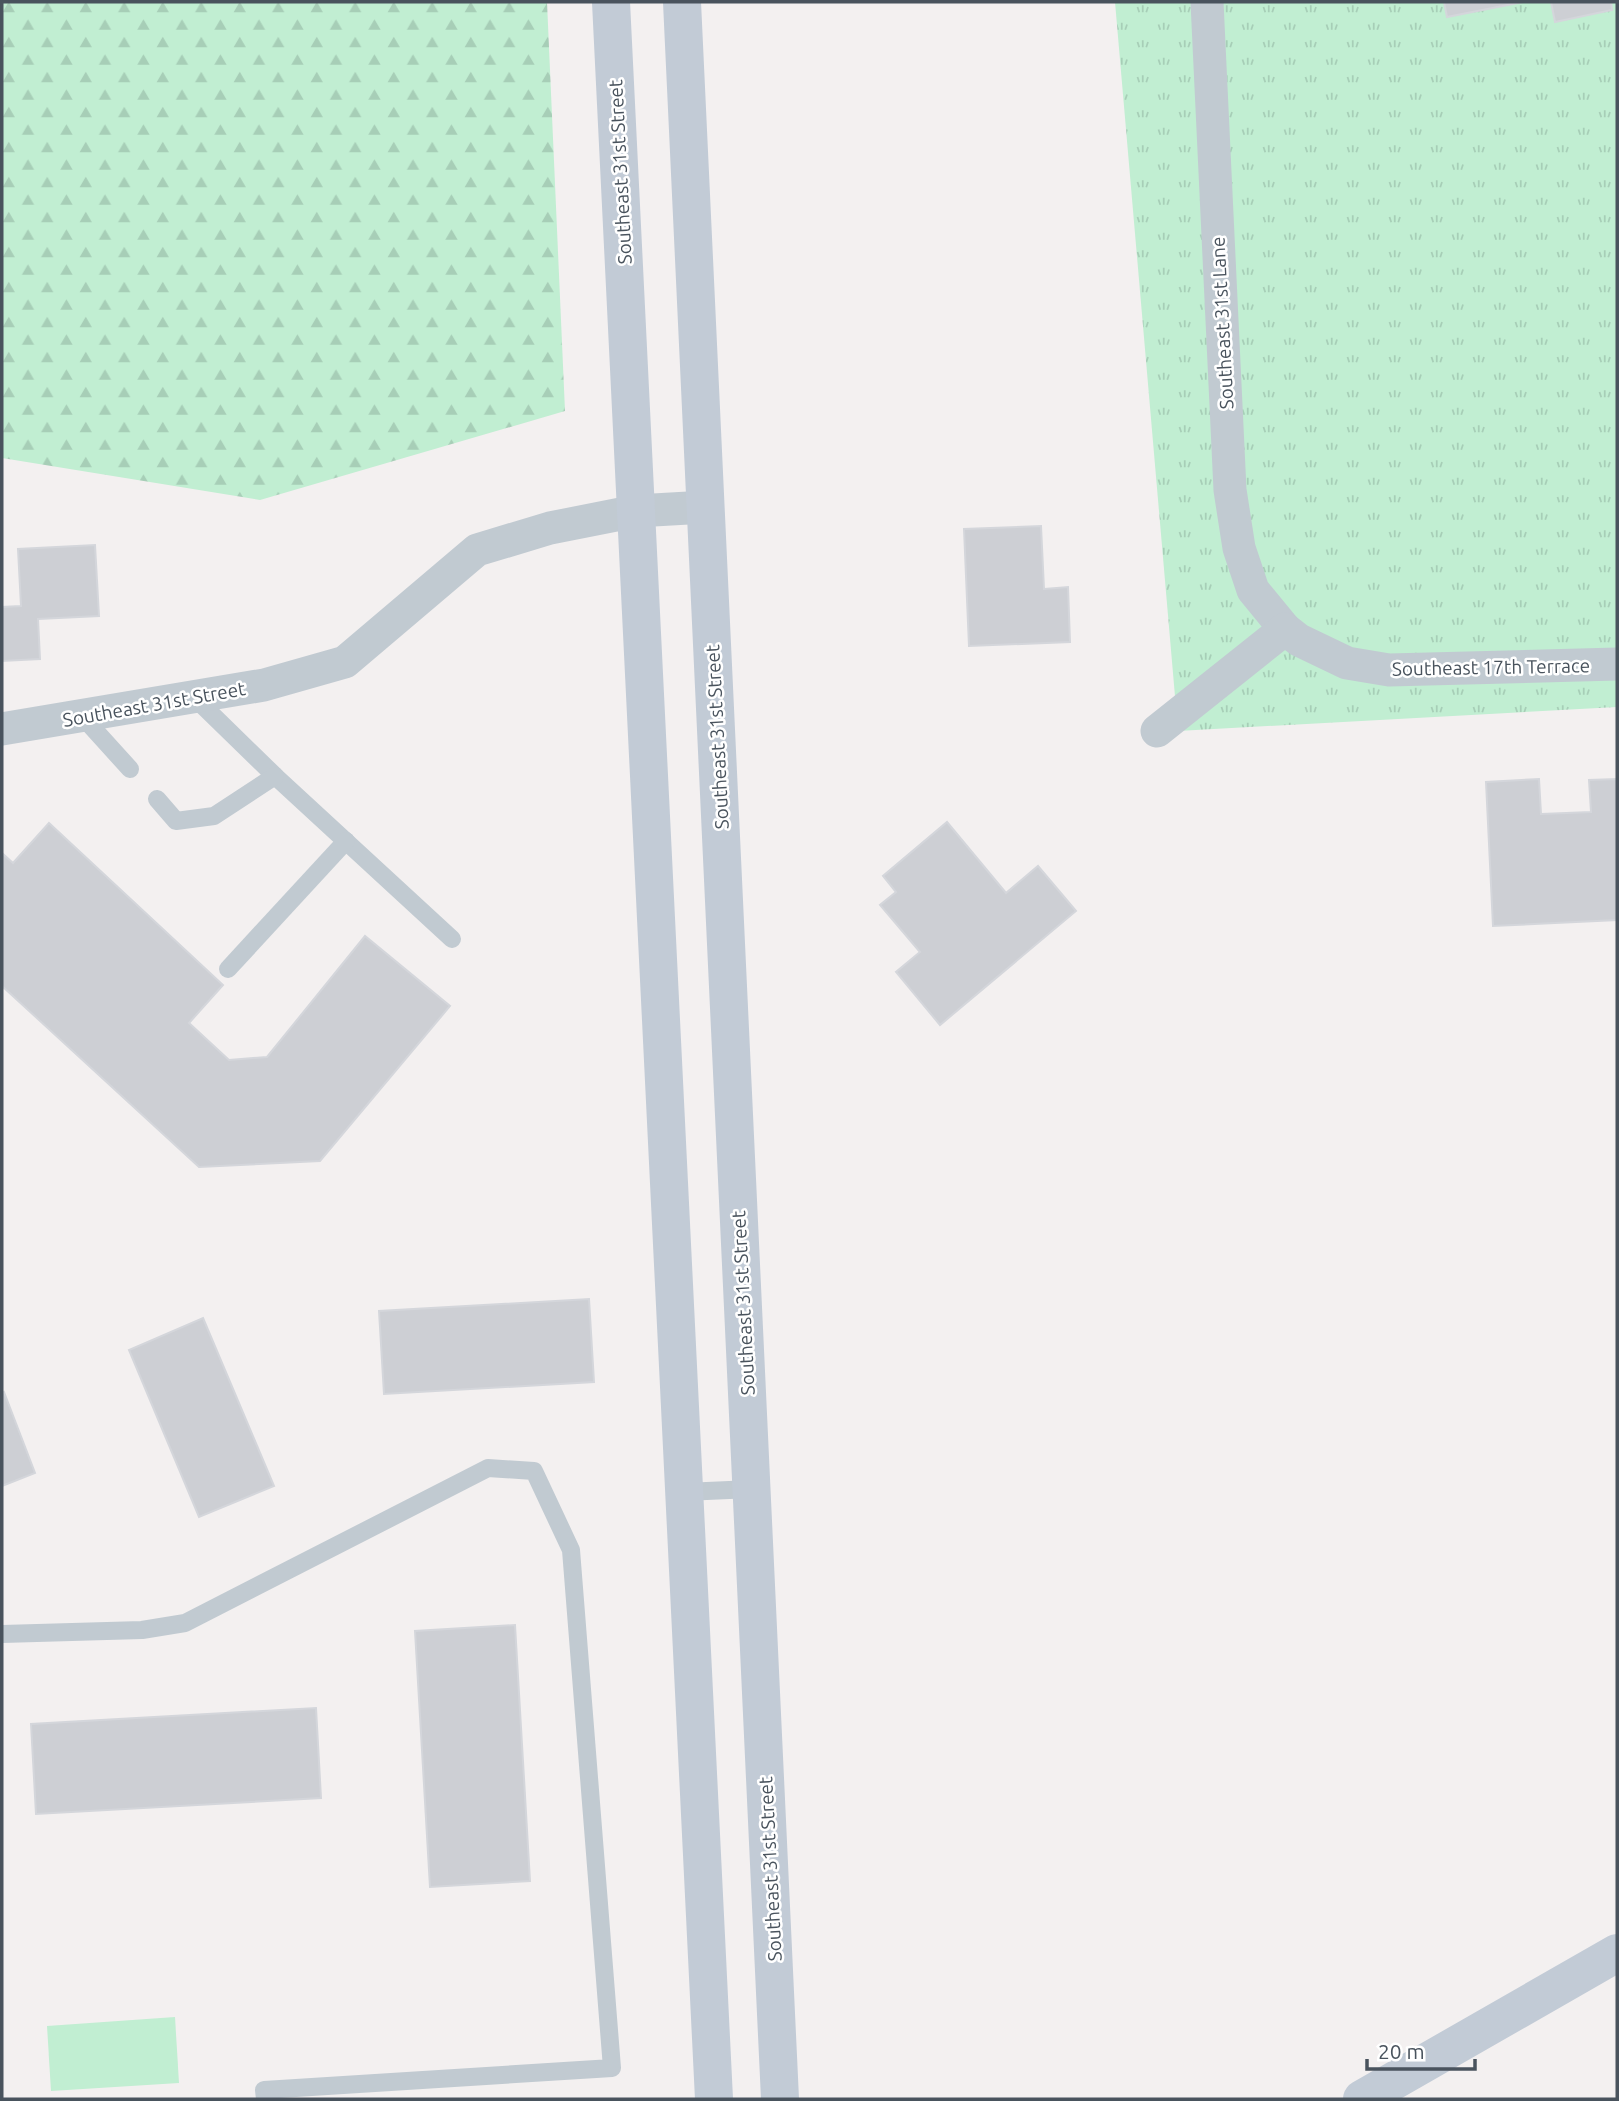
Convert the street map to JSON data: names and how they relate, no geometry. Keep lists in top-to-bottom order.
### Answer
{
  "streets": {
    "main road": ["Southeast 31st Street"],
    "street": ["Southeast 31st Lane", "Southeast 17th Terrace"]
  },
  "crossings": [
    ["Southeast 31st Lane", "Southeast 17th Terrace"]
  ],
  "scale_bar": "20 m"
}
